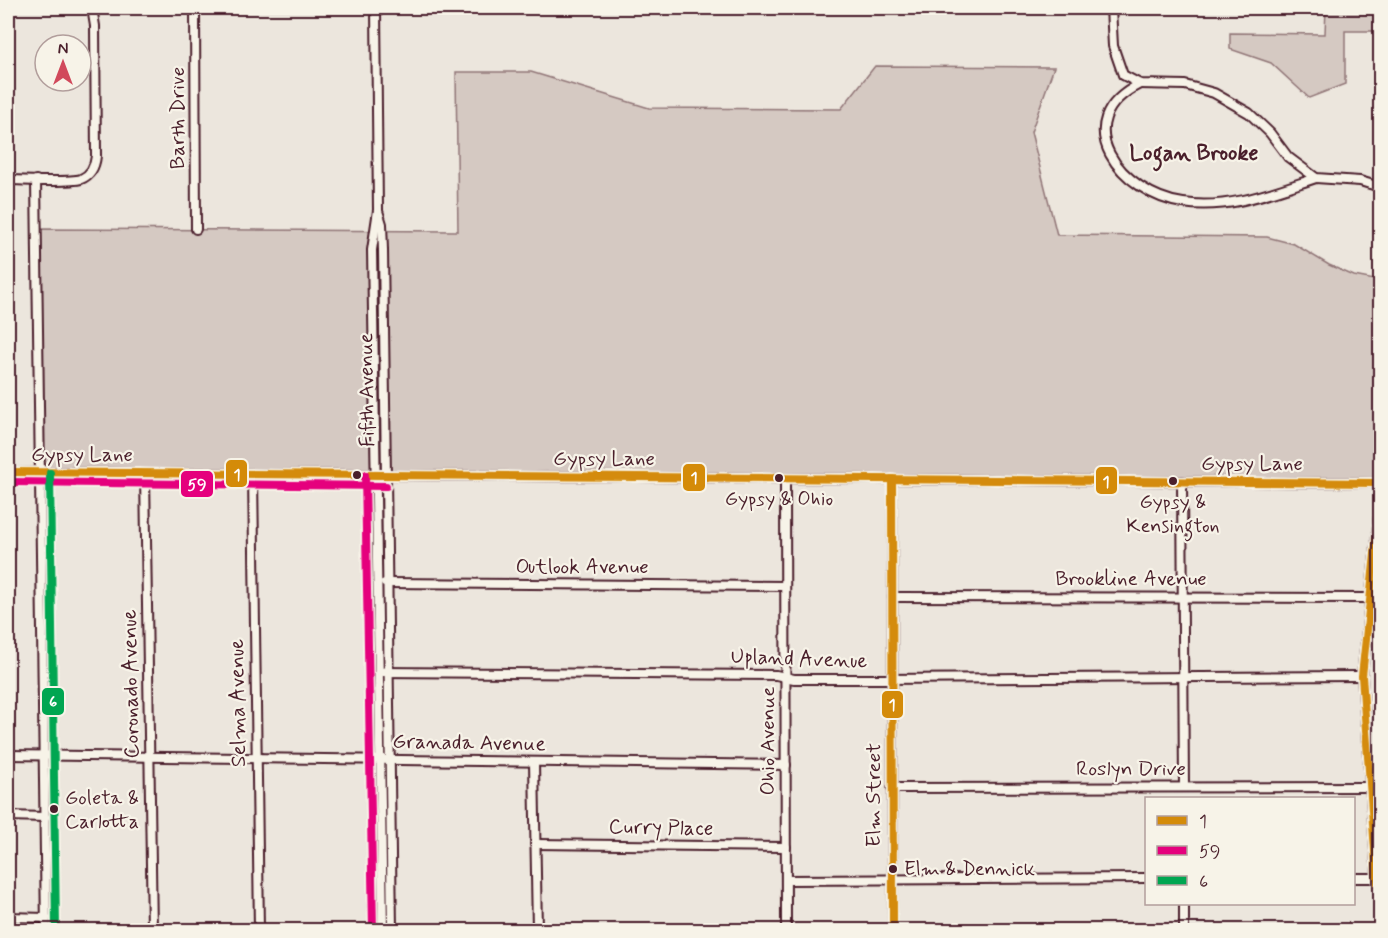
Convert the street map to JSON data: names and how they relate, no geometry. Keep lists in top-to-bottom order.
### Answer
{
  "streets": {
    "street": [
      "Barth Drive",
      "Fifth Avenue",
      "Gypsy Lane",
      "Outlook Avenue",
      "Brookline Avenue",
      "Upland Avenue",
      "Coronado Avenue",
      "Selma Avenue",
      "Ohio Avenue",
      "Granada Avenue",
      "Roslyn Drive",
      "Elm Street",
      "Curry Place"
    ]
  },
  "crossings": [
    ["Fifth Avenue", "Gypsy Lane"],
    ["Fifth Avenue", "Outlook Avenue"],
    ["Fifth Avenue", "Upland Avenue"],
    ["Fifth Avenue", "Granada Avenue"],
    ["Gypsy Lane", "Coronado Avenue"],
    ["Gypsy Lane", "Selma Avenue"],
    ["Gypsy Lane", "Ohio Avenue"],
    ["Gypsy Lane", "Elm Street"],
    ["Outlook Avenue", "Ohio Avenue"],
    ["Brookline Avenue", "Elm Street"],
    ["Upland Avenue", "Ohio Avenue"],
    ["Upland Avenue", "Elm Street"],
    ["Coronado Avenue", "Granada Avenue"],
    ["Selma Avenue", "Granada Avenue"],
    ["Ohio Avenue", "Granada Avenue"],
    ["Ohio Avenue", "Curry Place"],
    ["Roslyn Drive", "Elm Street"]
  ],
  "districts": ["Logan Brooke"],
  "places": [
    "Gypsy & Ohio",
    "Gypsy & Kensington",
    "Goleta & Carlotta",
    "Elm & Dennick"
  ],
  "lines": ["transit line 1", "transit line 6", "transit line 59"],
  "legend": ["1", "59", "6"],
  "north": "top"
}
